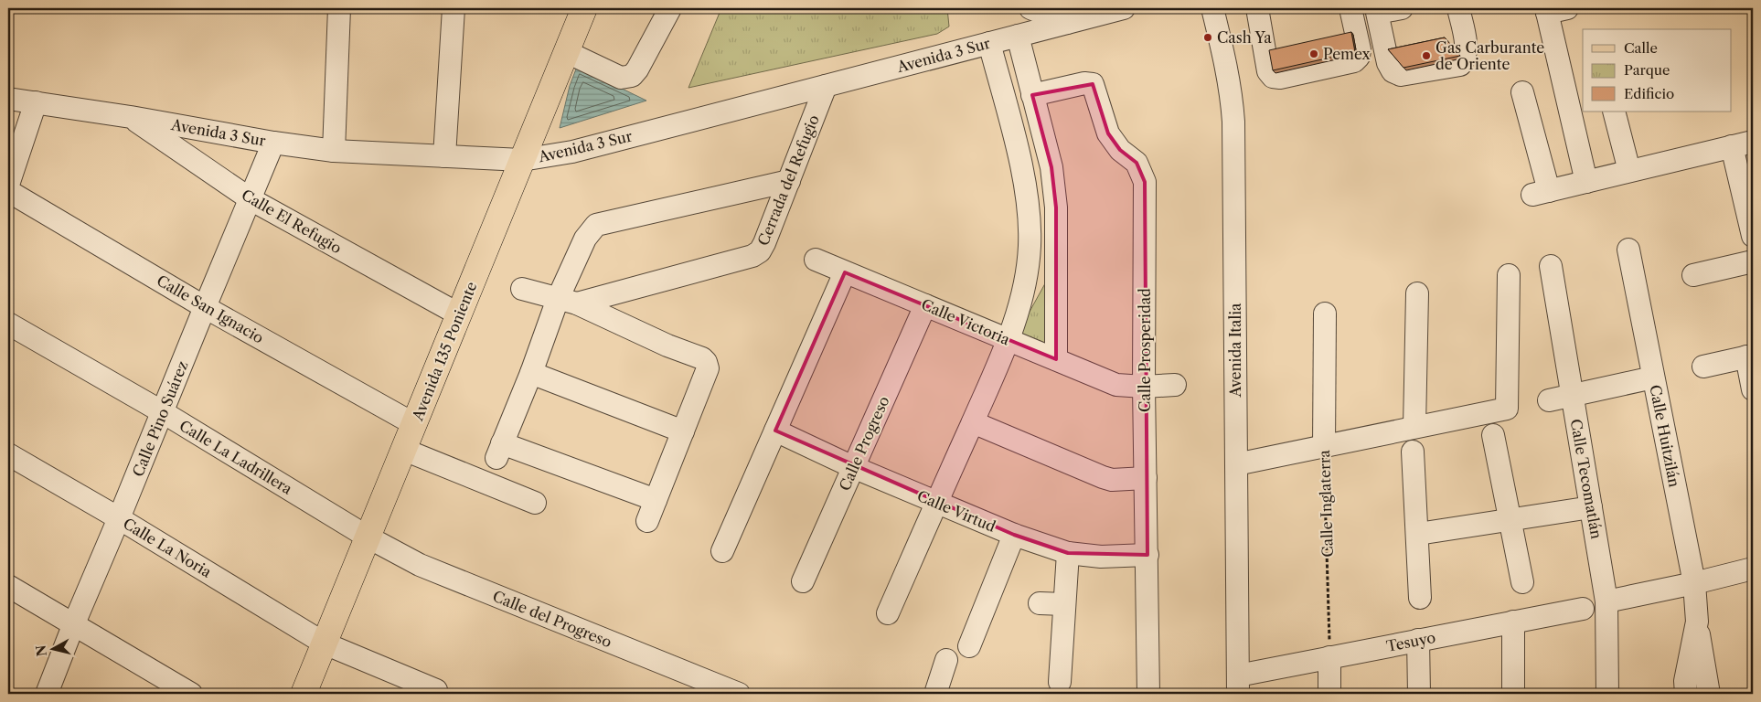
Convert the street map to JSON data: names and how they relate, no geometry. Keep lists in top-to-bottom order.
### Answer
{
  "streets": {
    "main road": ["Avenida 135 Poniente"],
    "street": [
      "Avenida 3 Sur",
      "Cerrada del Refugio",
      "Calle El Refugio",
      "Calle San Ignacio",
      "Calle Victoria",
      "Calle Prosperidad",
      "Avenida Italia",
      "Calle Pino Suárez",
      "Calle Huitzilán",
      "Calle Progreso",
      "Calle La Ladrillera",
      "Calle Tecomatlán",
      "Calle Inglaterra",
      "Calle Virtud",
      "Calle La Noria",
      "Calle del Progreso",
      "Tesuyo"
    ]
  },
  "crossings": [
    ["Avenida 3 Sur", "Cerrada del Refugio"],
    ["Avenida 3 Sur", "Calle El Refugio"],
    ["Avenida 3 Sur", "Avenida 135 Poniente"],
    ["Avenida 3 Sur", "Calle Pino Suárez"],
    ["Calle El Refugio", "Avenida 135 Poniente"],
    ["Calle El Refugio", "Calle Pino Suárez"],
    ["Calle San Ignacio", "Avenida 135 Poniente"],
    ["Calle San Ignacio", "Calle Pino Suárez"],
    ["Calle Victoria", "Calle Prosperidad"],
    ["Calle Victoria", "Calle Progreso"],
    ["Calle Prosperidad", "Calle Virtud"],
    ["Avenida Italia", "Tesuyo"],
    ["Avenida 135 Poniente", "Calle La Ladrillera"],
    ["Avenida 135 Poniente", "Calle La Noria"],
    ["Avenida 135 Poniente", "Calle del Progreso"],
    ["Calle Pino Suárez", "Calle La Ladrillera"],
    ["Calle Pino Suárez", "Calle La Noria"],
    ["Calle Progreso", "Calle Virtud"],
    ["Calle La Ladrillera", "Calle del Progreso"],
    ["Calle Inglaterra", "Tesuyo"]
  ],
  "places": ["Cash Ya", "Pemex", "Gas Carburante de Oriente"],
  "legend": ["Calle", "Parque", "Edificio"],
  "north": "left"
}
